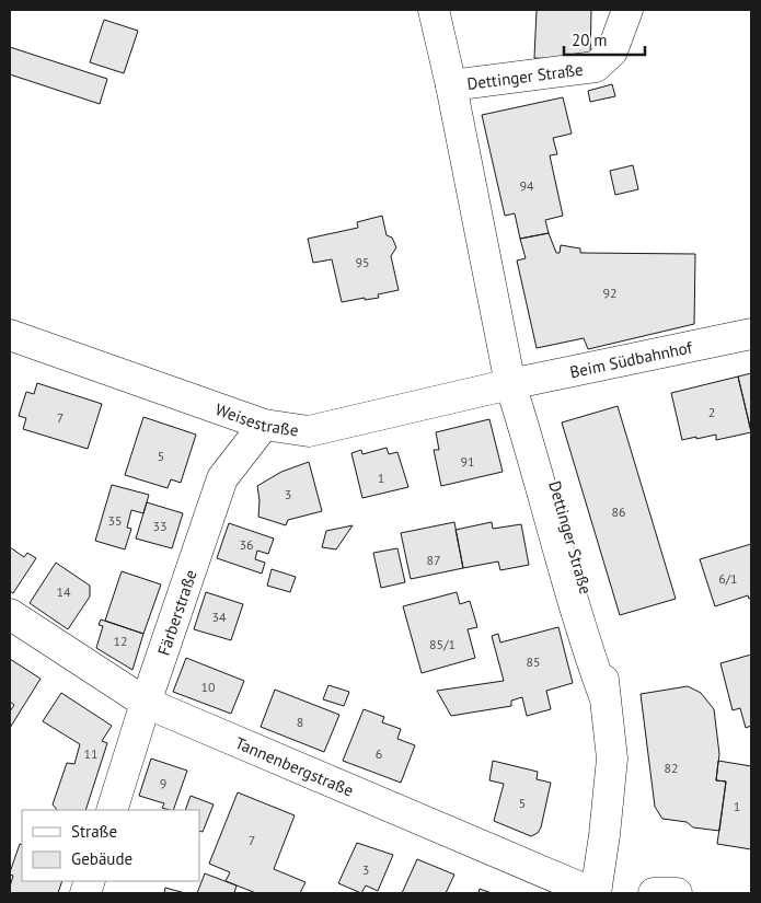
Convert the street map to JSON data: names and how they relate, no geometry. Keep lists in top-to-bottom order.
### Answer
{
  "streets": {
    "street": [
      "Dettinger Straße",
      "Beim Südbahnhof",
      "Weisestraße",
      "Färberstraße",
      "Tannenbergstraße"
    ]
  },
  "crossings": [
    ["Dettinger Straße", "Beim Südbahnhof"],
    ["Dettinger Straße", "Weisestraße"],
    ["Dettinger Straße", "Tannenbergstraße"],
    ["Beim Südbahnhof", "Weisestraße"],
    ["Weisestraße", "Färberstraße"],
    ["Färberstraße", "Tannenbergstraße"]
  ],
  "house_numbers": [
    "94",
    "95",
    "92",
    "2",
    "7",
    "5",
    "91",
    "1",
    "3",
    "86",
    "35",
    "33",
    "36",
    "87",
    "6/1",
    "14",
    "34",
    "12",
    "85/1",
    "85",
    "10",
    "8",
    "11",
    "6",
    "82",
    "9",
    "5",
    "1",
    "7",
    "3"
  ],
  "legend": ["Straße", "Gebäude"],
  "scale_bar": "20 m"
}
